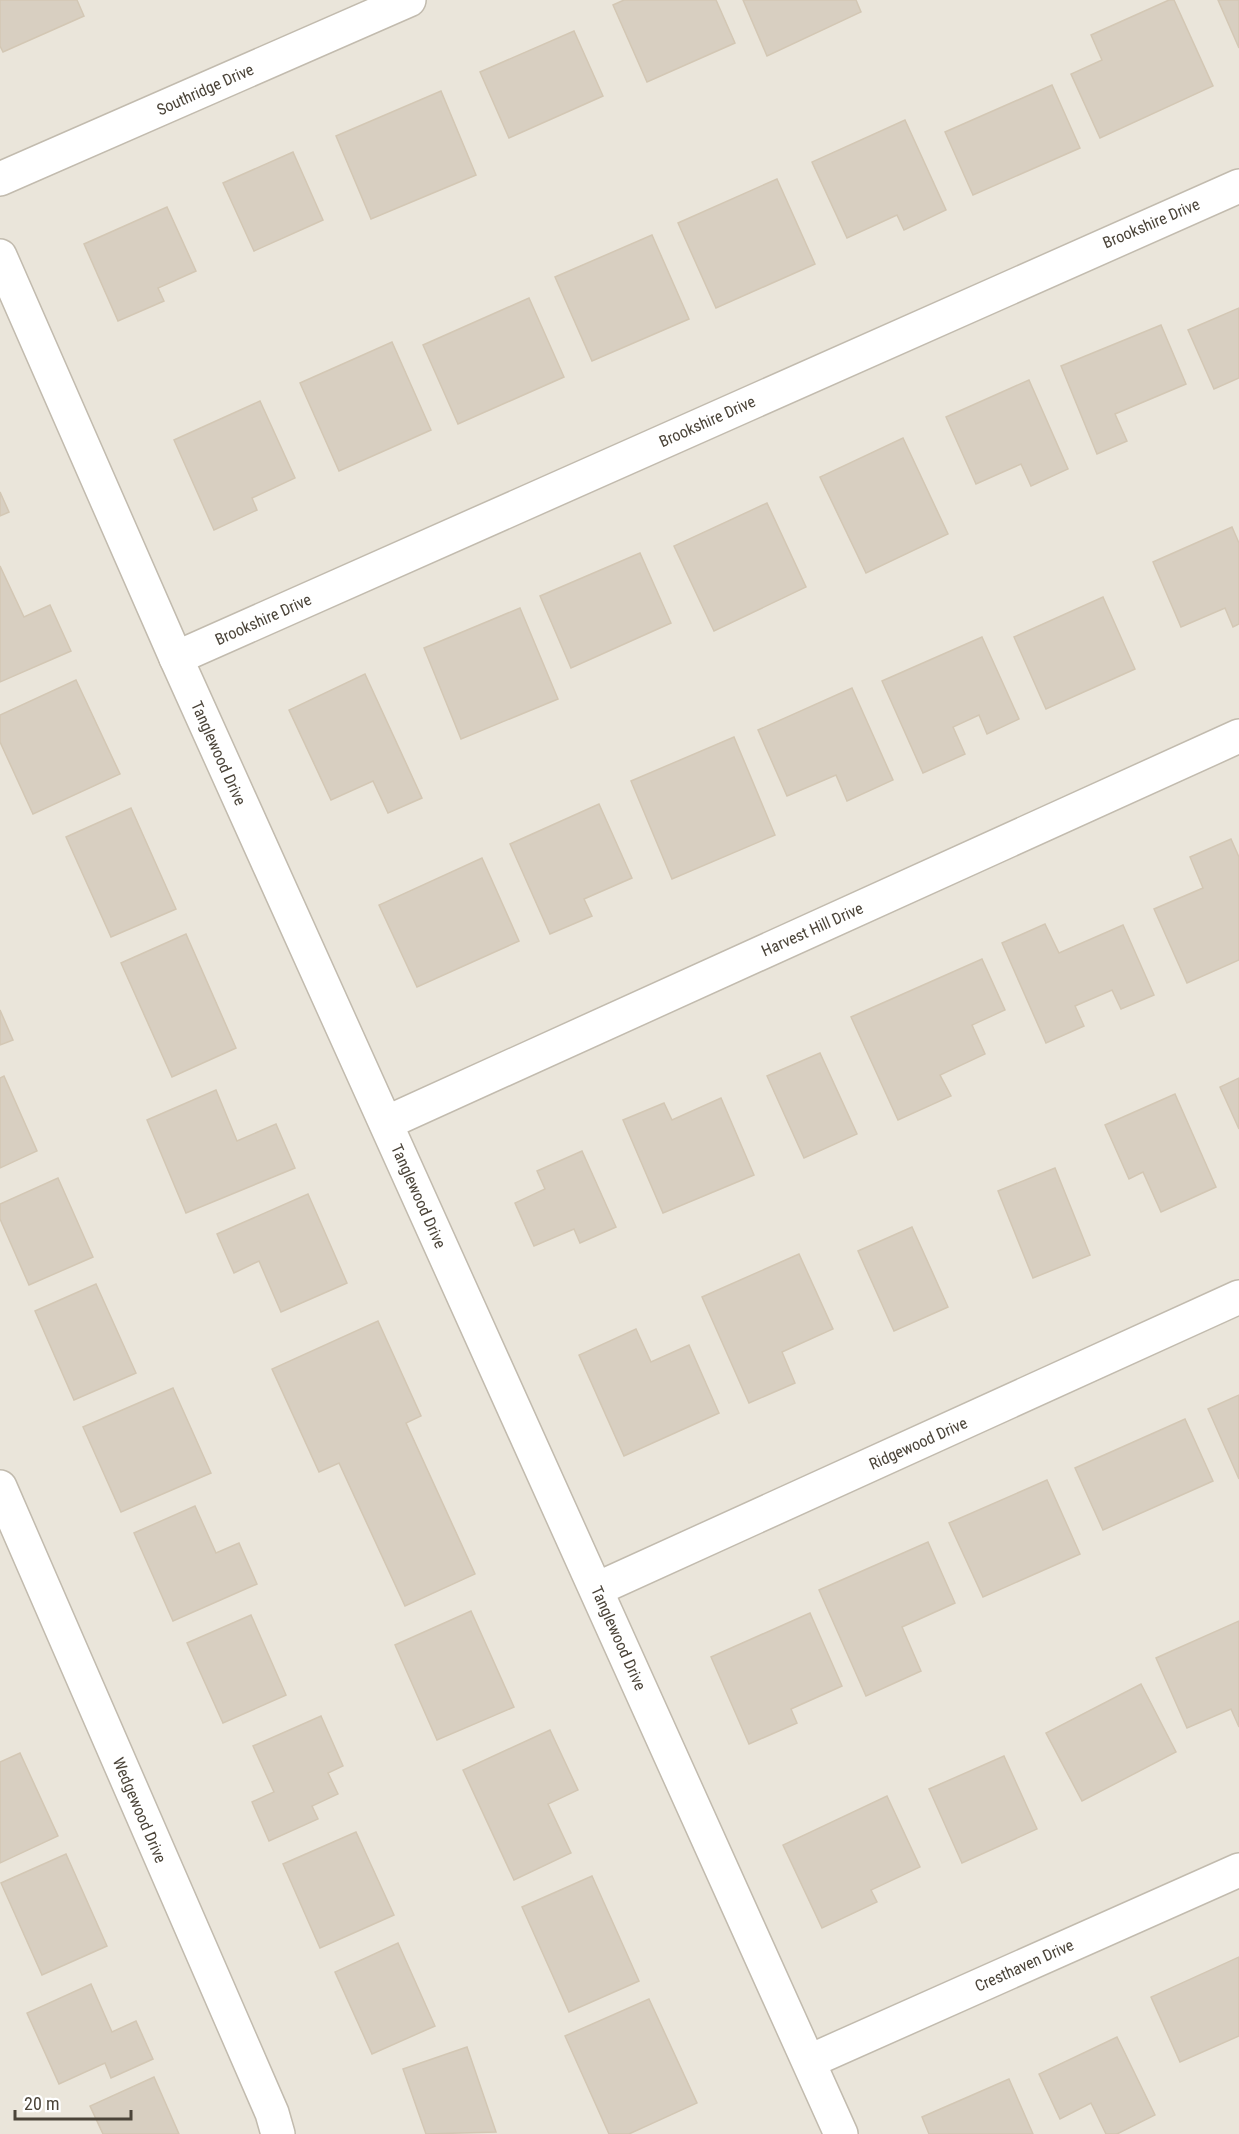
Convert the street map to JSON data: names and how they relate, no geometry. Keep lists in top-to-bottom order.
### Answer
{
  "streets": {
    "street": [
      "Southridge Drive",
      "Brookshire Drive",
      "Tanglewood Drive",
      "Harvest Hill Drive",
      "Ridgewood Drive",
      "Wedgewood Drive",
      "Cresthaven Drive"
    ]
  },
  "crossings": [
    ["Brookshire Drive", "Tanglewood Drive"],
    ["Tanglewood Drive", "Harvest Hill Drive"],
    ["Tanglewood Drive", "Ridgewood Drive"],
    ["Tanglewood Drive", "Cresthaven Drive"]
  ],
  "scale_bar": "20 m"
}
